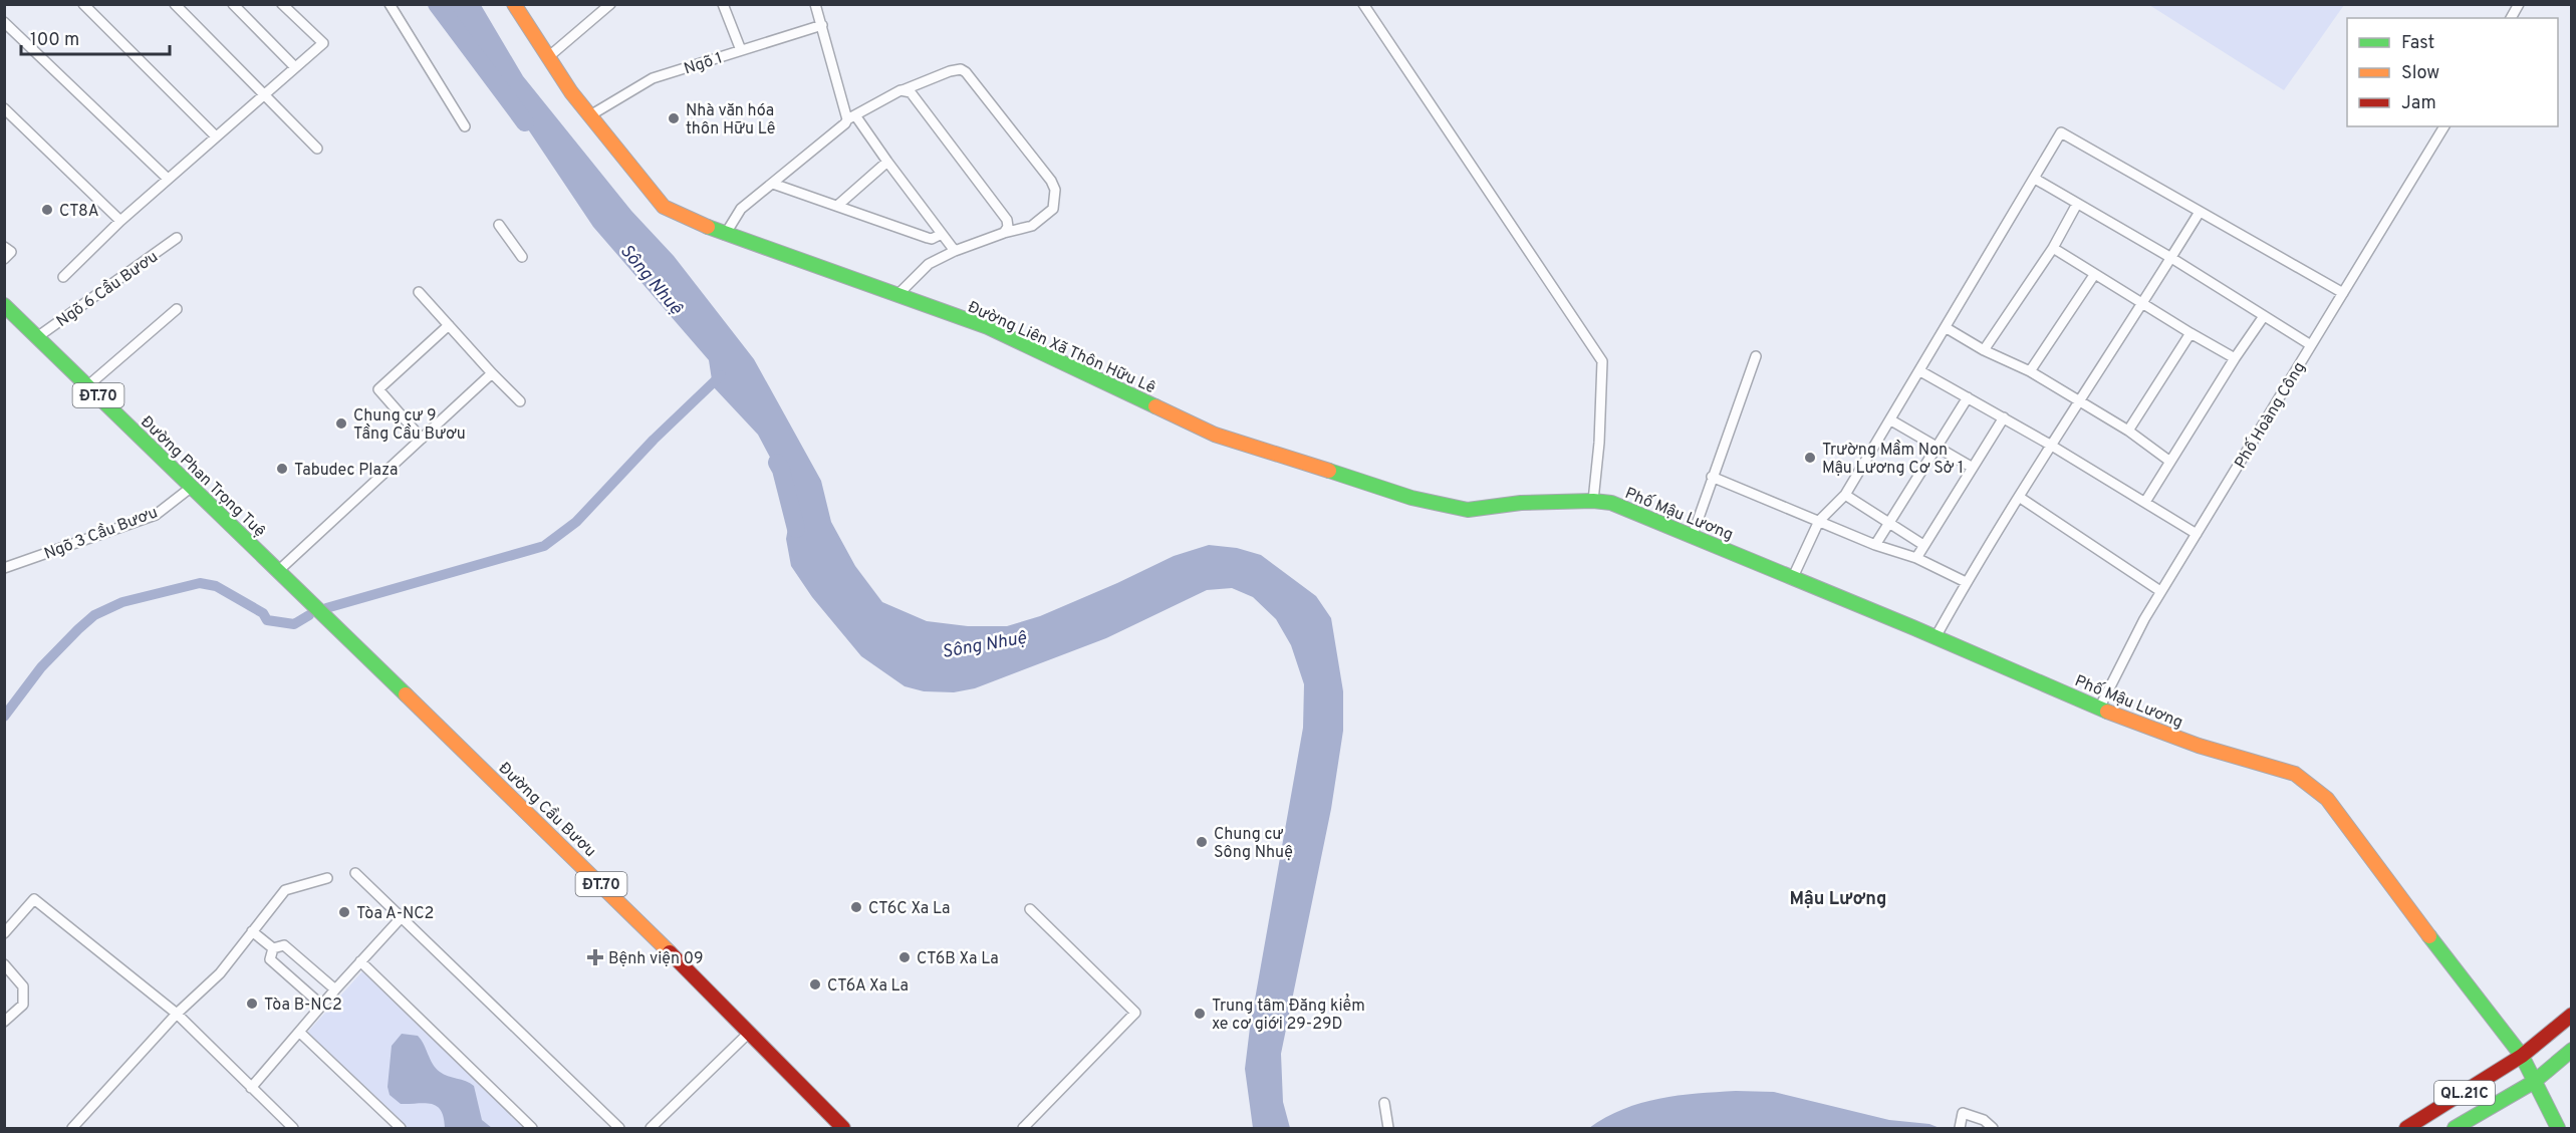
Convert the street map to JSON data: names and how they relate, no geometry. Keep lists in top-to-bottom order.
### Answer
{
  "streets": {
    "main road": [
      "Đường Liên Xã Thôn Hữu Lê",
      "ĐT.70",
      "Đường Phan Trọng Tuệ",
      "Phố Mậu Lương",
      "Đường Cầu Bươu",
      "QL.21C"
    ],
    "street": [
      "Ngõ 1",
      "Ngõ 6 Cầu Bươu",
      "Phố Hoàng Công",
      "Ngõ 3 Cầu Bươu"
    ]
  },
  "crossings": [
    ["Ngõ 1", "Đường Liên Xã Thôn Hữu Lê"],
    ["Ngõ 6 Cầu Bươu", "Đường Phan Trọng Tuệ"],
    ["Đường Liên Xã Thôn Hữu Lê", "Phố Mậu Lương"],
    ["Phố Hoàng Công", "Phố Mậu Lương"],
    ["Đường Phan Trọng Tuệ", "Ngõ 3 Cầu Bươu"],
    ["Đường Phan Trọng Tuệ", "Đường Cầu Bươu"],
    ["Phố Mậu Lương", "QL.21C"]
  ],
  "districts": ["Mậu Lương"],
  "water": ["Sông Nhuệ"],
  "places": {
    "other": [
      "Nhà văn hóa thôn Hữu Lê",
      "CT8A",
      "Chung cư 9 Tầng Cầu Bươu",
      "Trường Mầm Non Mậu Lương Cơ Sở 1",
      "Tabudec Plaza",
      "Chung cư Sông Nhuệ",
      "CT6C Xa La",
      "Tòa A-NC2",
      "CT6B Xa La",
      "CT6A Xa La",
      "Tòa B-NC2",
      "Trung tâm Đăng kiểm xe cơ giới 29-29D"
    ],
    "health": ["Bệnh viện 09"]
  },
  "legend": ["Fast", "Slow", "Jam"],
  "scale_bar": "100 m"
}
